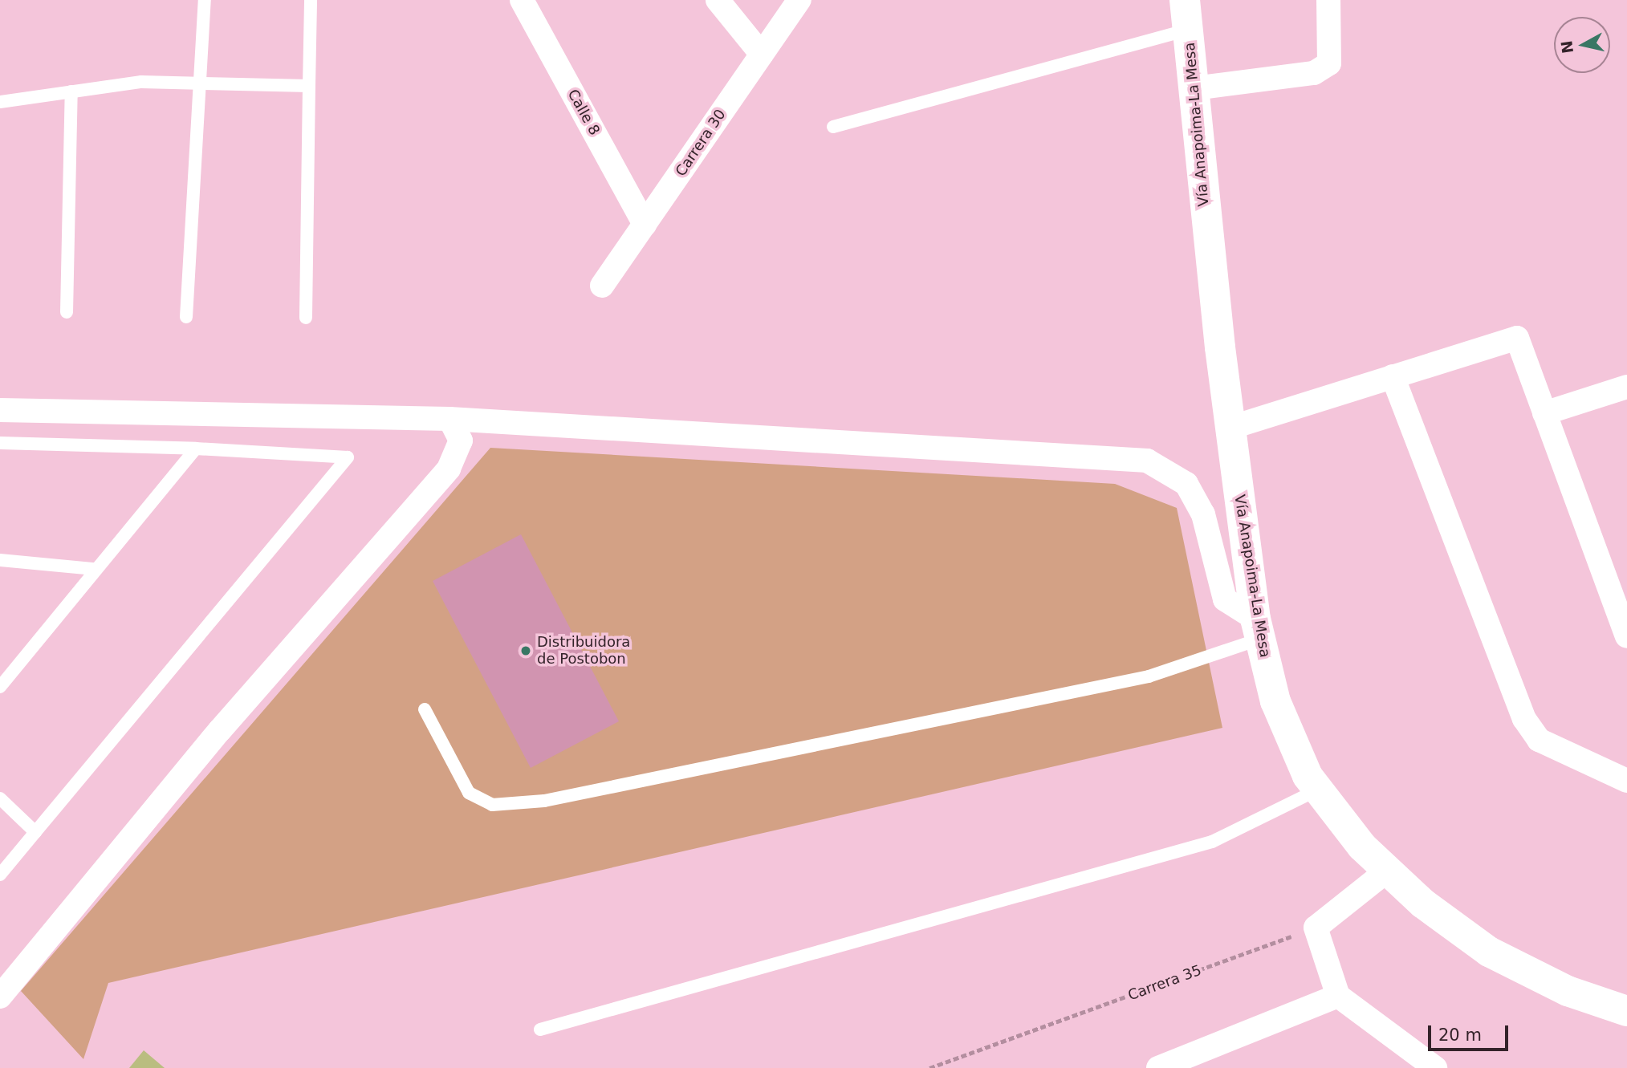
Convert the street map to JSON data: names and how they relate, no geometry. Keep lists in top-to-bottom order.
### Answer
{
  "streets": {
    "main road": ["Vía Anapoima-La Mesa"],
    "street": ["Calle 8", "Carrera 30"],
    "path": ["Carrera 35"]
  },
  "crossings": [
    ["Calle 8", "Carrera 30"]
  ],
  "places": ["Distribuidora de Postobon"],
  "scale_bar": "20 m",
  "north": "left"
}
